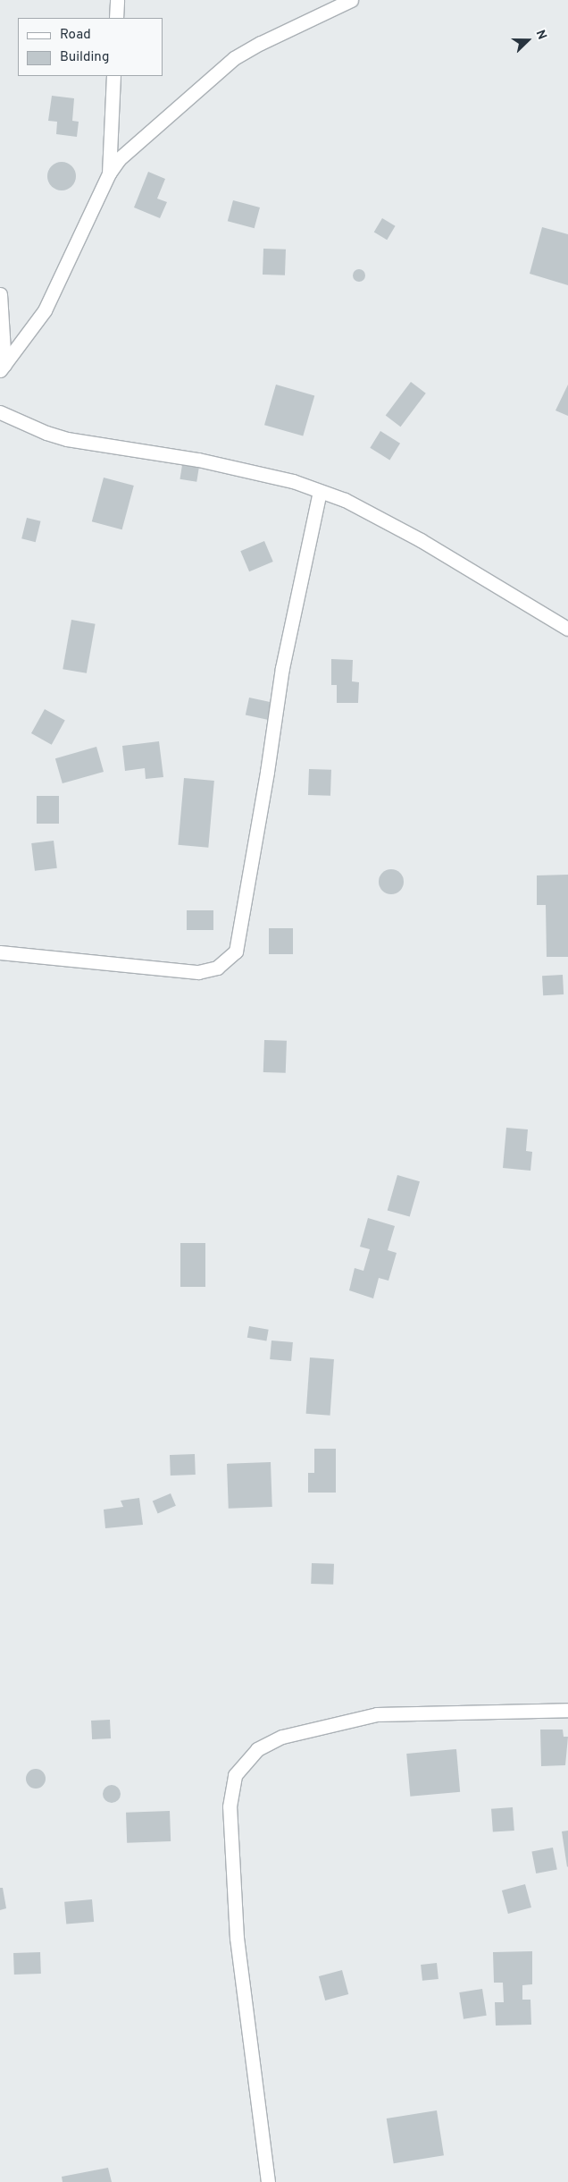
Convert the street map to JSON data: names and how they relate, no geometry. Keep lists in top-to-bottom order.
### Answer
{
  "legend": ["Road", "Building"],
  "north": "right"
}
